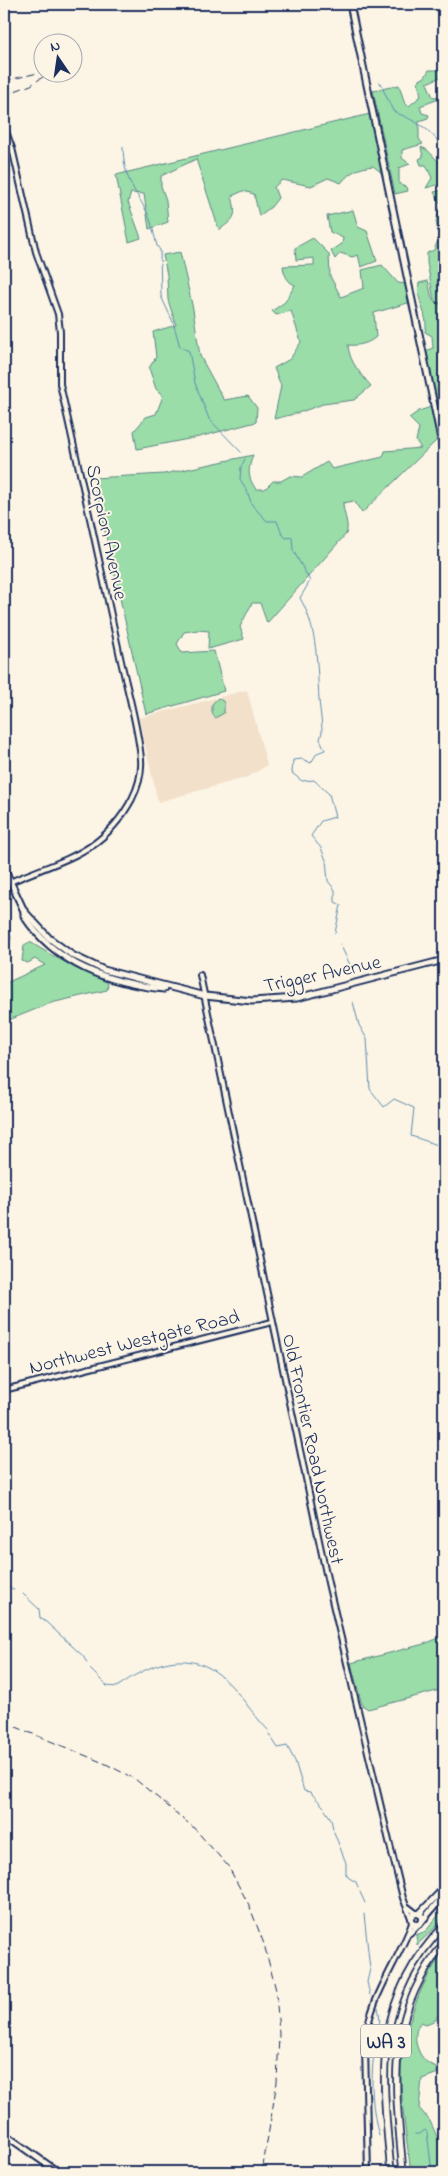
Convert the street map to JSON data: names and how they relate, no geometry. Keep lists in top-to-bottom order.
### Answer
{
  "streets": {
    "highway": ["WA 3"],
    "main road": ["Trigger Avenue"],
    "street": ["Scorpion Avenue", "Northwest Westgate Road", "Old Frontier Road Northwest"]
  },
  "crossings": [
    ["Scorpion Avenue", "Trigger Avenue"],
    ["Trigger Avenue", "Old Frontier Road Northwest"],
    ["Northwest Westgate Road", "Old Frontier Road Northwest"]
  ],
  "north": "top"
}
